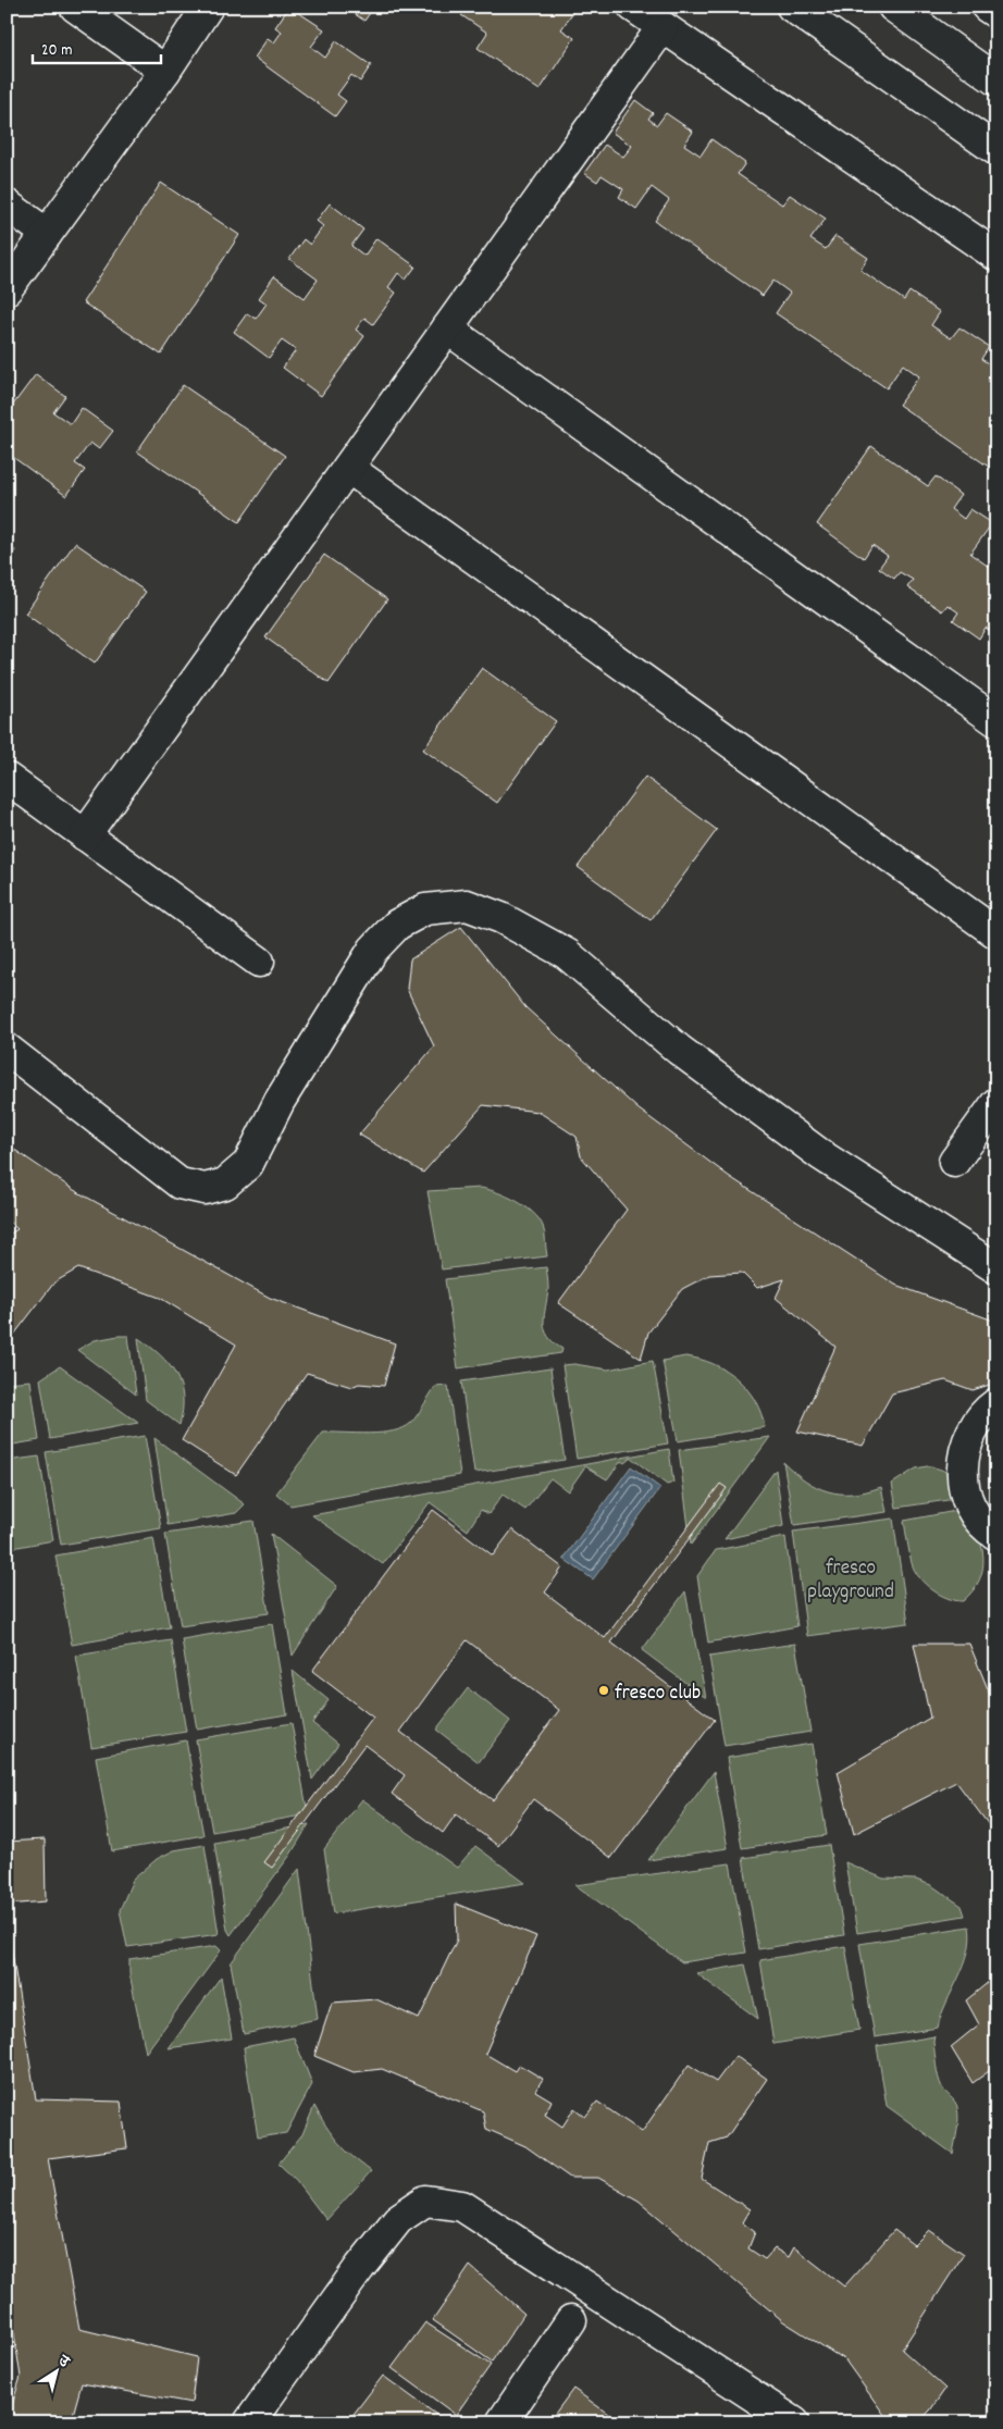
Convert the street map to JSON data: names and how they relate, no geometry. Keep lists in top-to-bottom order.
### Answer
{
  "parks": ["fresco playground"],
  "places": ["fresco club"],
  "scale_bar": "20 m",
  "north": "top right"
}
